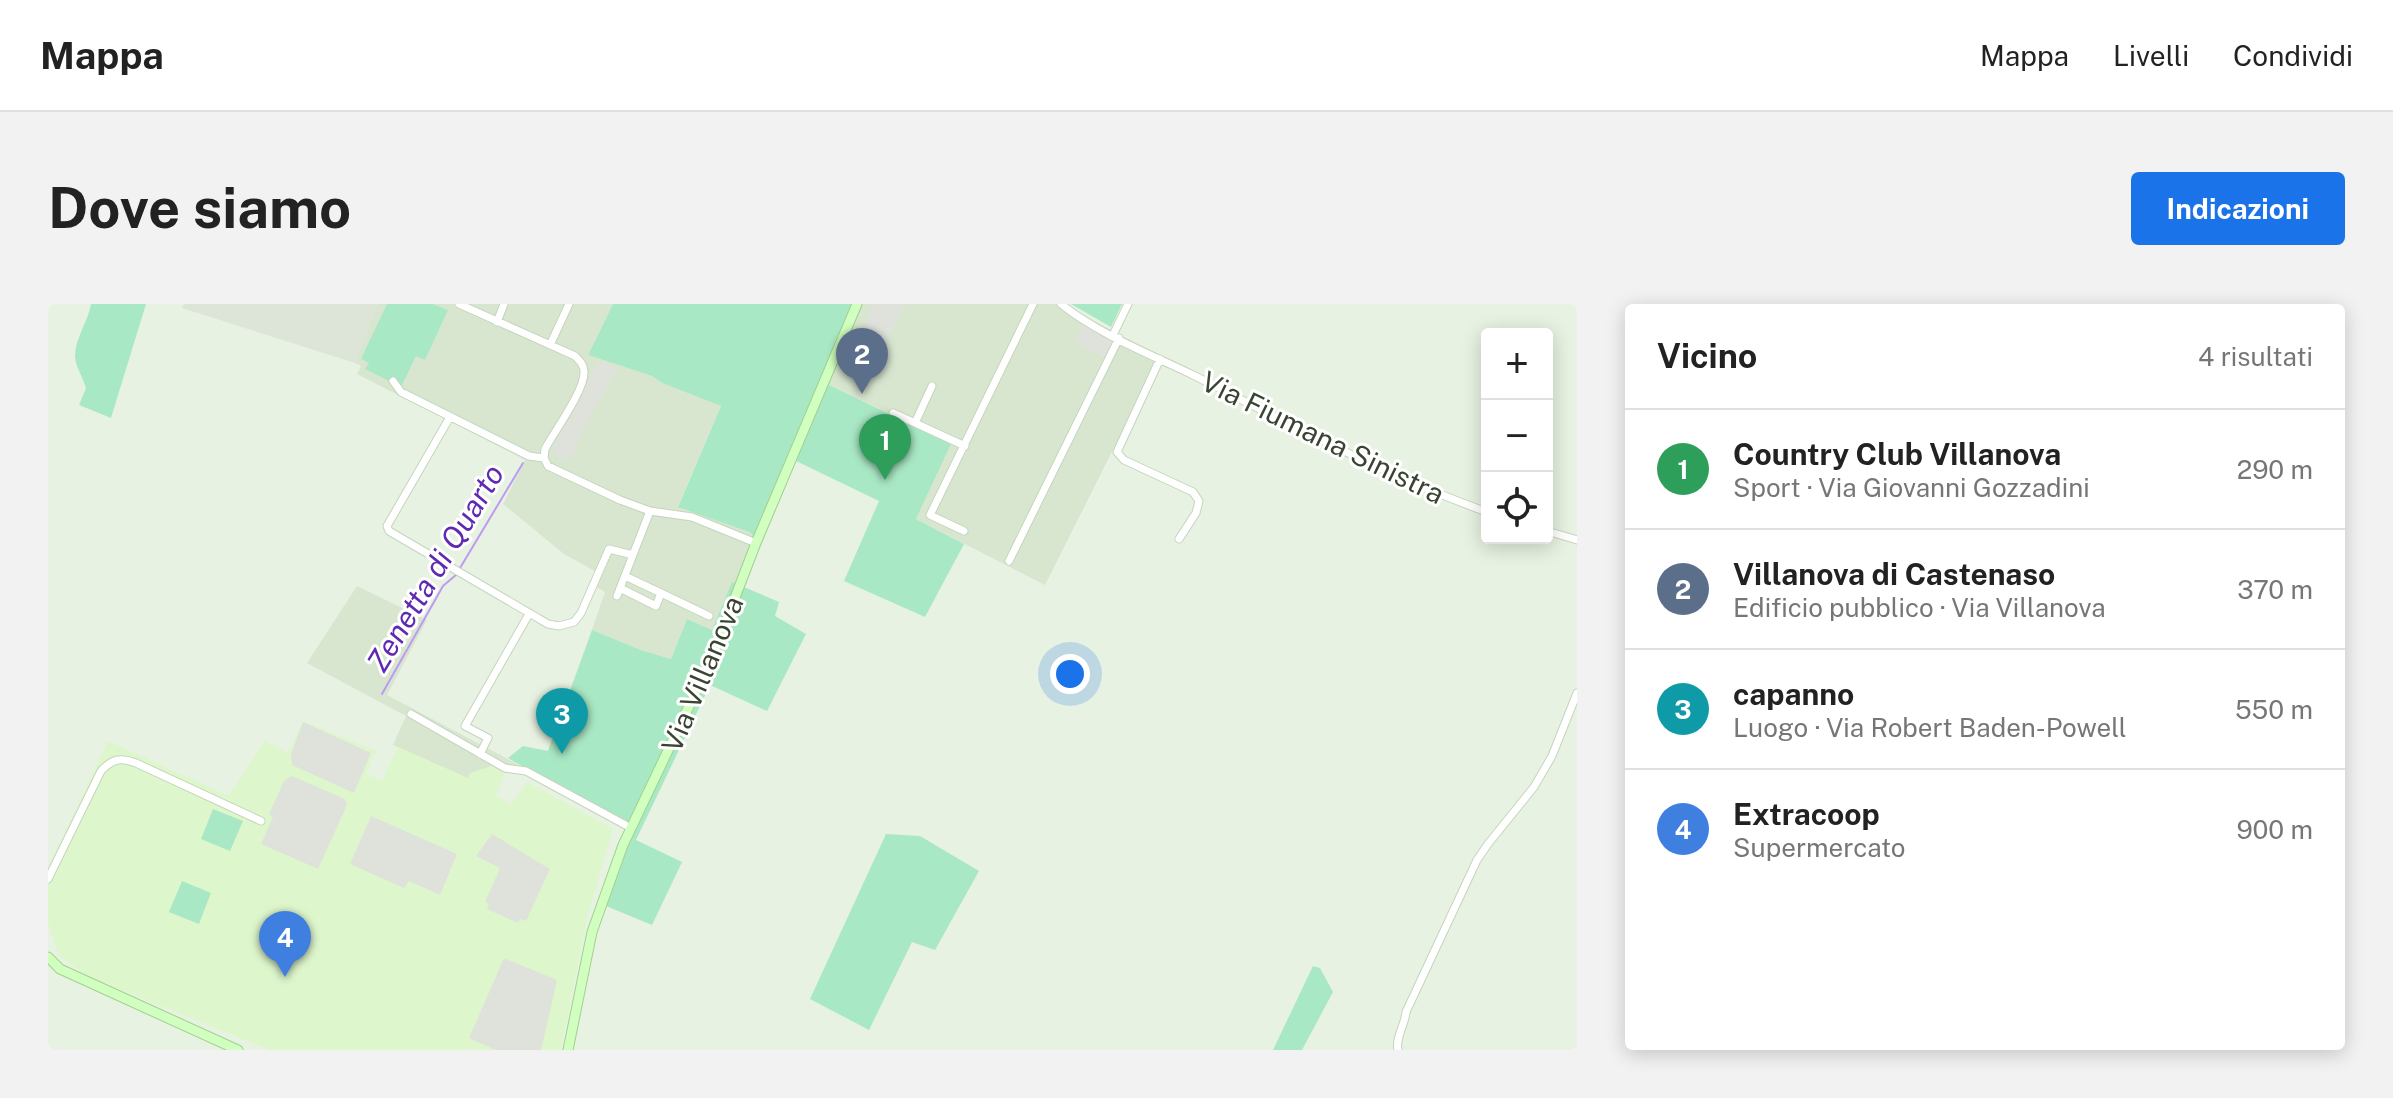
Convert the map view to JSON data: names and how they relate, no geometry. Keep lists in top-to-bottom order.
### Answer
{
  "streets": {
    "main road": ["Via Villanova"],
    "street": ["Via Fiumana Sinistra"]
  },
  "water": ["Zenetta di Quarto"],
  "page": {
    "header": "Mappa",
    "nav": ["Mappa", "Livelli", "Condividi"],
    "buttons": "Indicazioni",
    "title": "Dove siamo",
    "heading": ["Vicino", "4 risultati"],
    "map_buttons": ["+", "−"],
    "pins": [
      "2",
      "1",
      "3",
      "4"
    ],
    "list": [
      {
        "mark": "1",
        "name": "Country Club Villanova",
        "note": "Sport · Via Giovanni Gozzadini",
        "value": "290 m"
      },
      {
        "mark": "2",
        "name": "Villanova di Castenaso",
        "note": "Edificio pubblico · Via Villanova",
        "value": "370 m"
      },
      {
        "mark": "3",
        "name": "capanno",
        "note": "Luogo · Via Robert Baden-Powell",
        "value": "550 m"
      },
      {
        "mark": "4",
        "name": "Extracoop",
        "note": "Supermercato",
        "value": "900 m"
      }
    ]
  }
}
